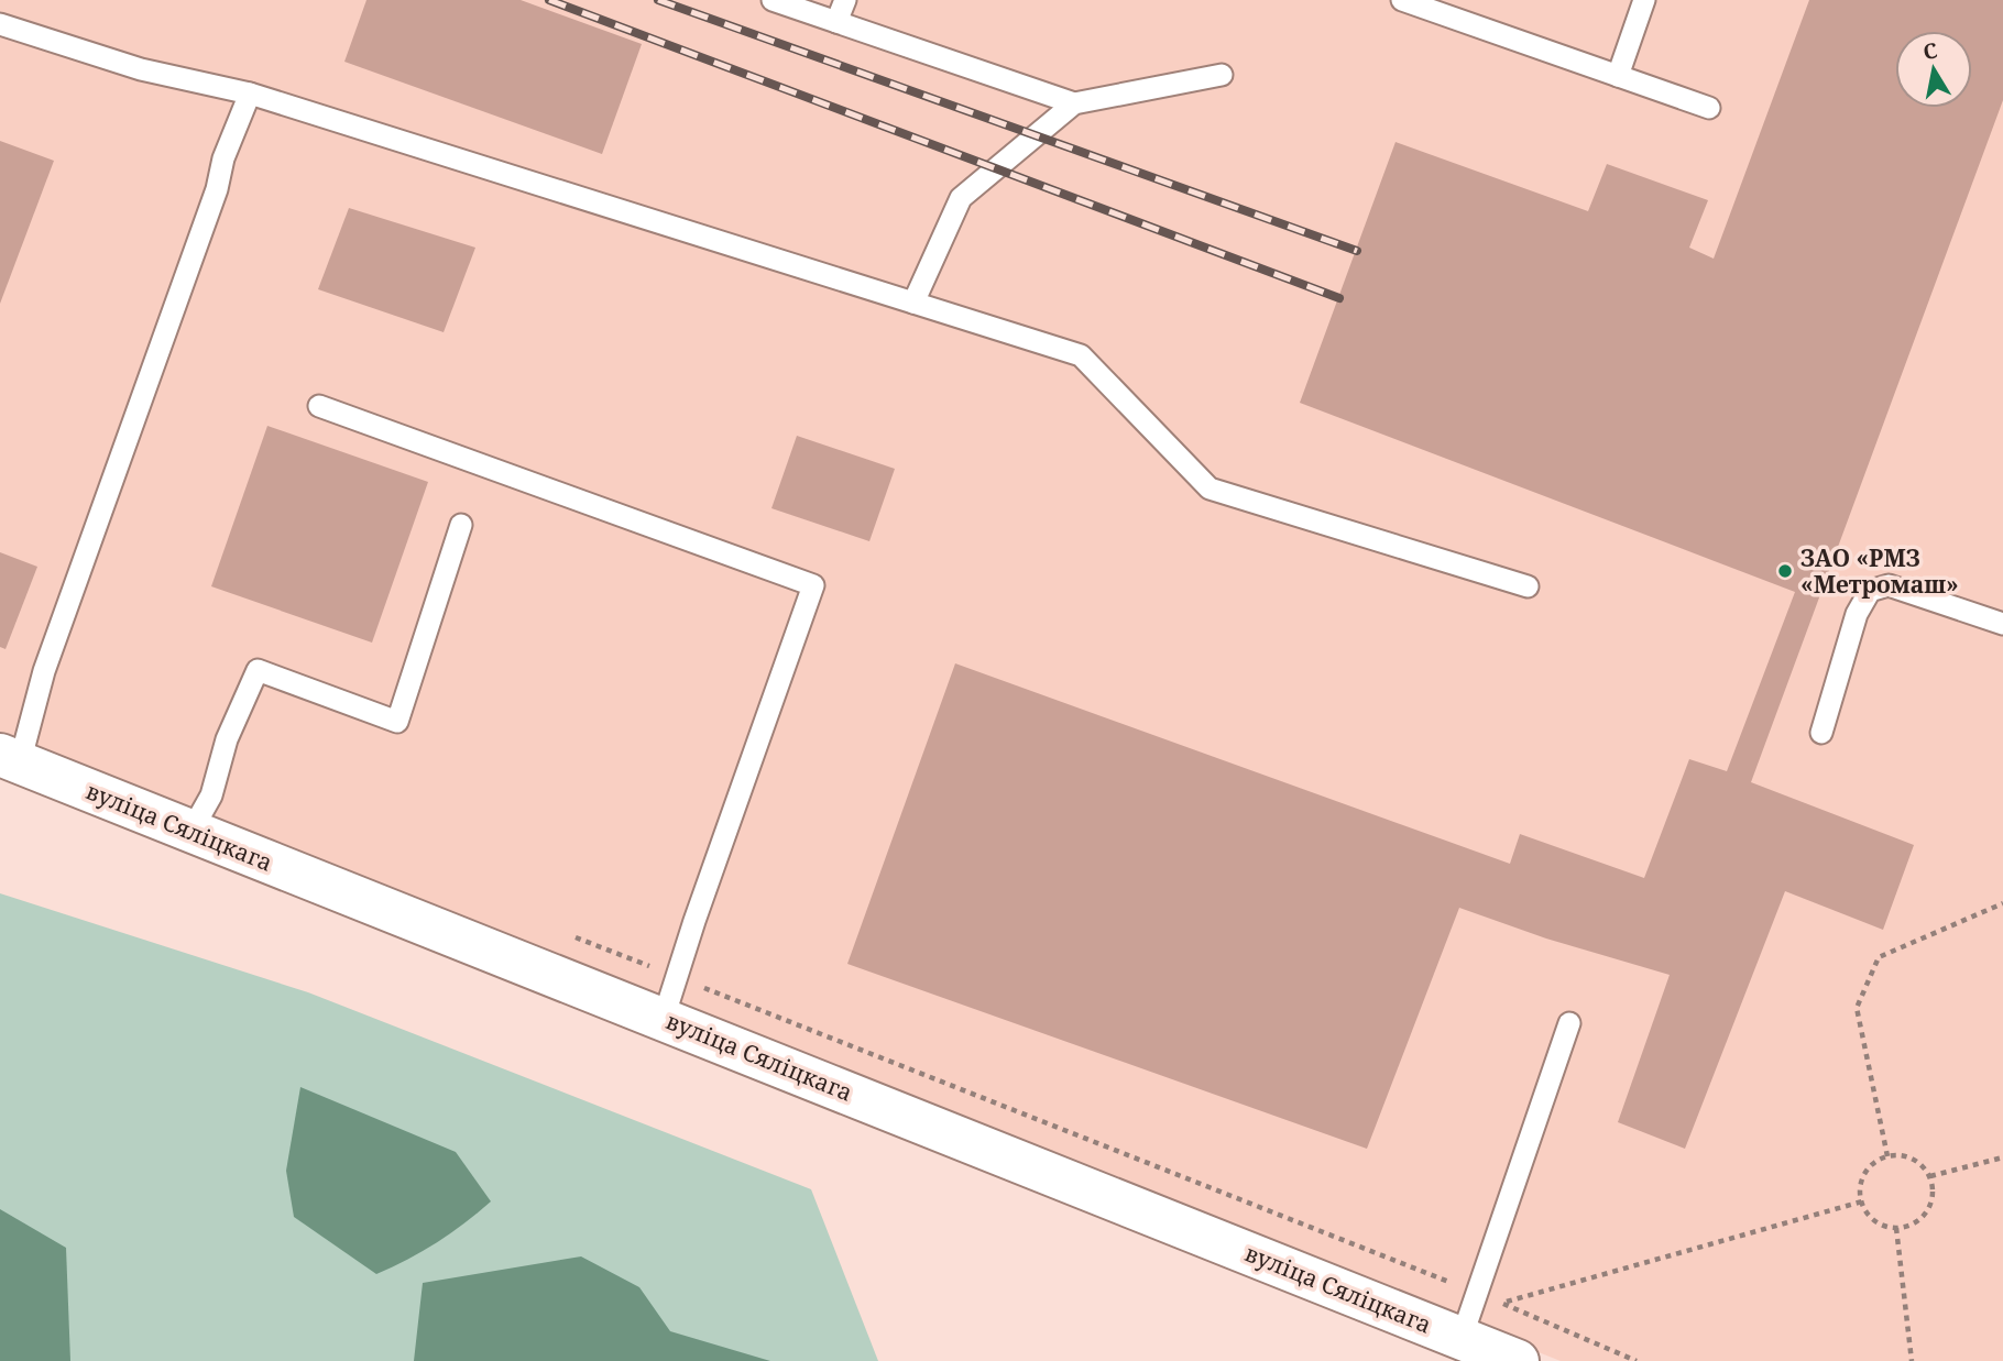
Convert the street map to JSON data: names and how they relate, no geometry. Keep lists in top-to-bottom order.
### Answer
{
  "streets": {
    "street": ["вуліца Сяліцкага"]
  },
  "places": ["ЗАО «РМЗ «Метромаш»"],
  "north": "top"
}
